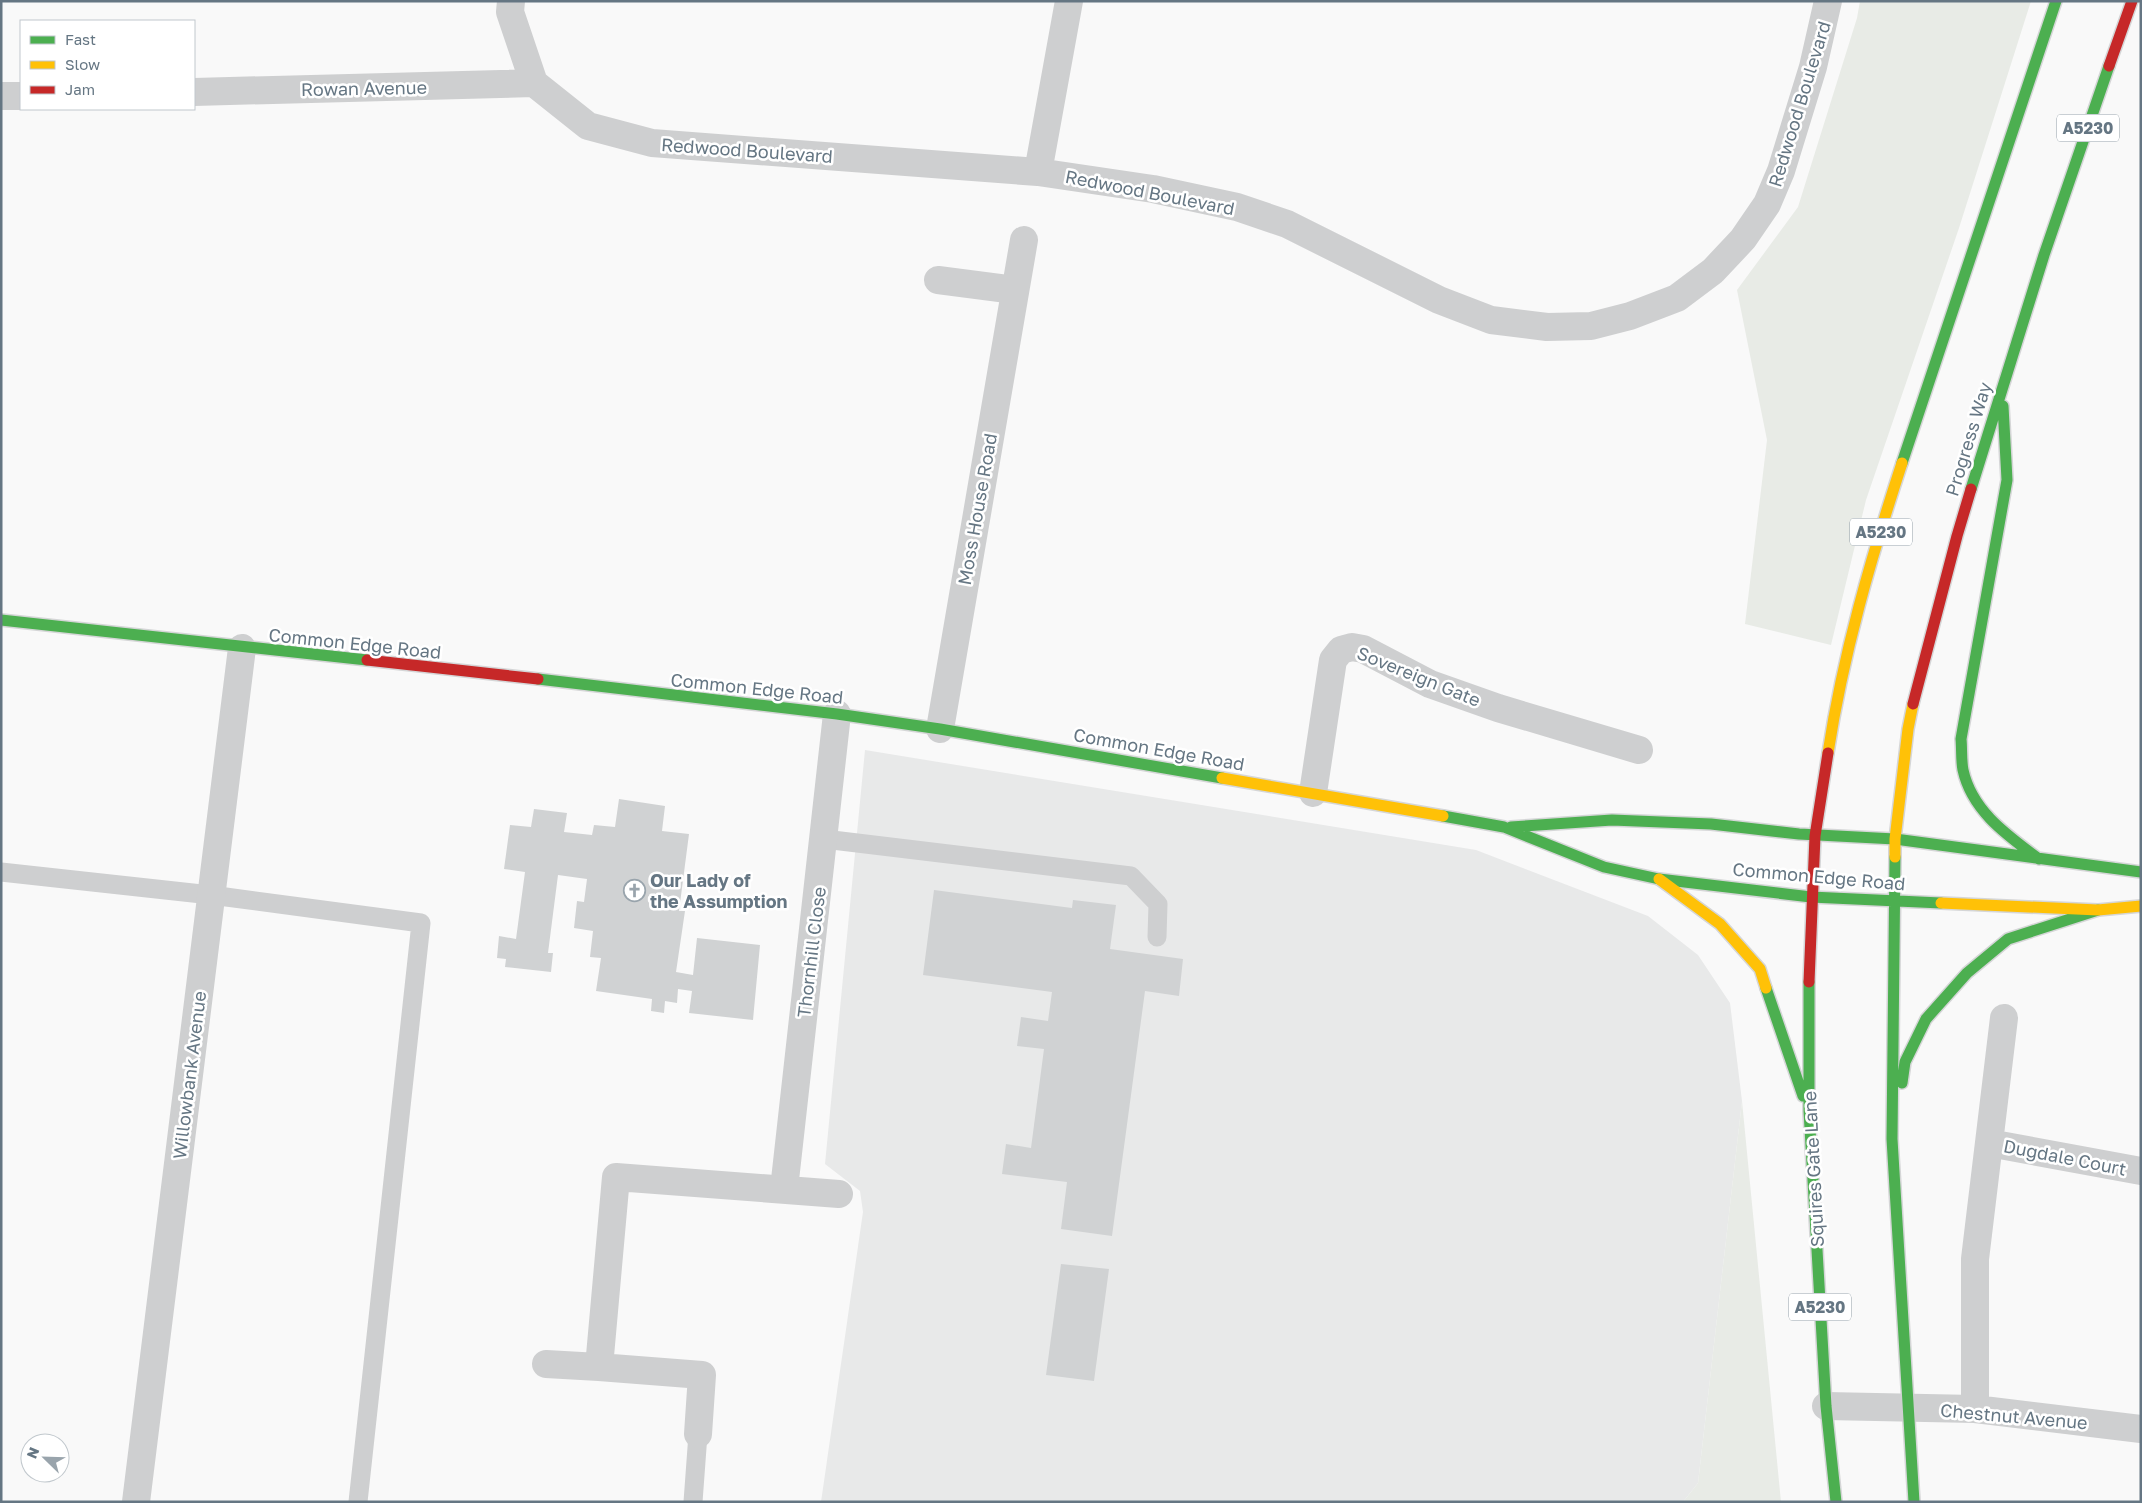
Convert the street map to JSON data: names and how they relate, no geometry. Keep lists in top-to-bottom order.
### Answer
{
  "streets": {
    "main road": [
      "A5230",
      "Progress Way",
      "Common Edge Road",
      "Squires Gate Lane"
    ],
    "street": [
      "Rowan Avenue",
      "Redwood Boulevard",
      "Moss House Road",
      "Sovereign Gate",
      "Thornhill Close",
      "Willowbank Avenue",
      "Dugdale Court",
      "Chestnut Avenue"
    ]
  },
  "crossings": [
    ["Rowan Avenue", "Redwood Boulevard"],
    ["A5230", "Progress Way"],
    ["A5230", "Common Edge Road"],
    ["A5230", "Squires Gate Lane"],
    ["A5230", "Chestnut Avenue"],
    ["Progress Way", "Common Edge Road"],
    ["Moss House Road", "Common Edge Road"],
    ["Common Edge Road", "Sovereign Gate"],
    ["Common Edge Road", "Thornhill Close"],
    ["Common Edge Road", "Willowbank Avenue"],
    ["Common Edge Road", "Squires Gate Lane"],
    ["Squires Gate Lane", "Chestnut Avenue"]
  ],
  "places": {
    "church": ["Our Lady of the Assumption"]
  },
  "legend": ["Fast", "Slow", "Jam"],
  "north": "top left"
}
